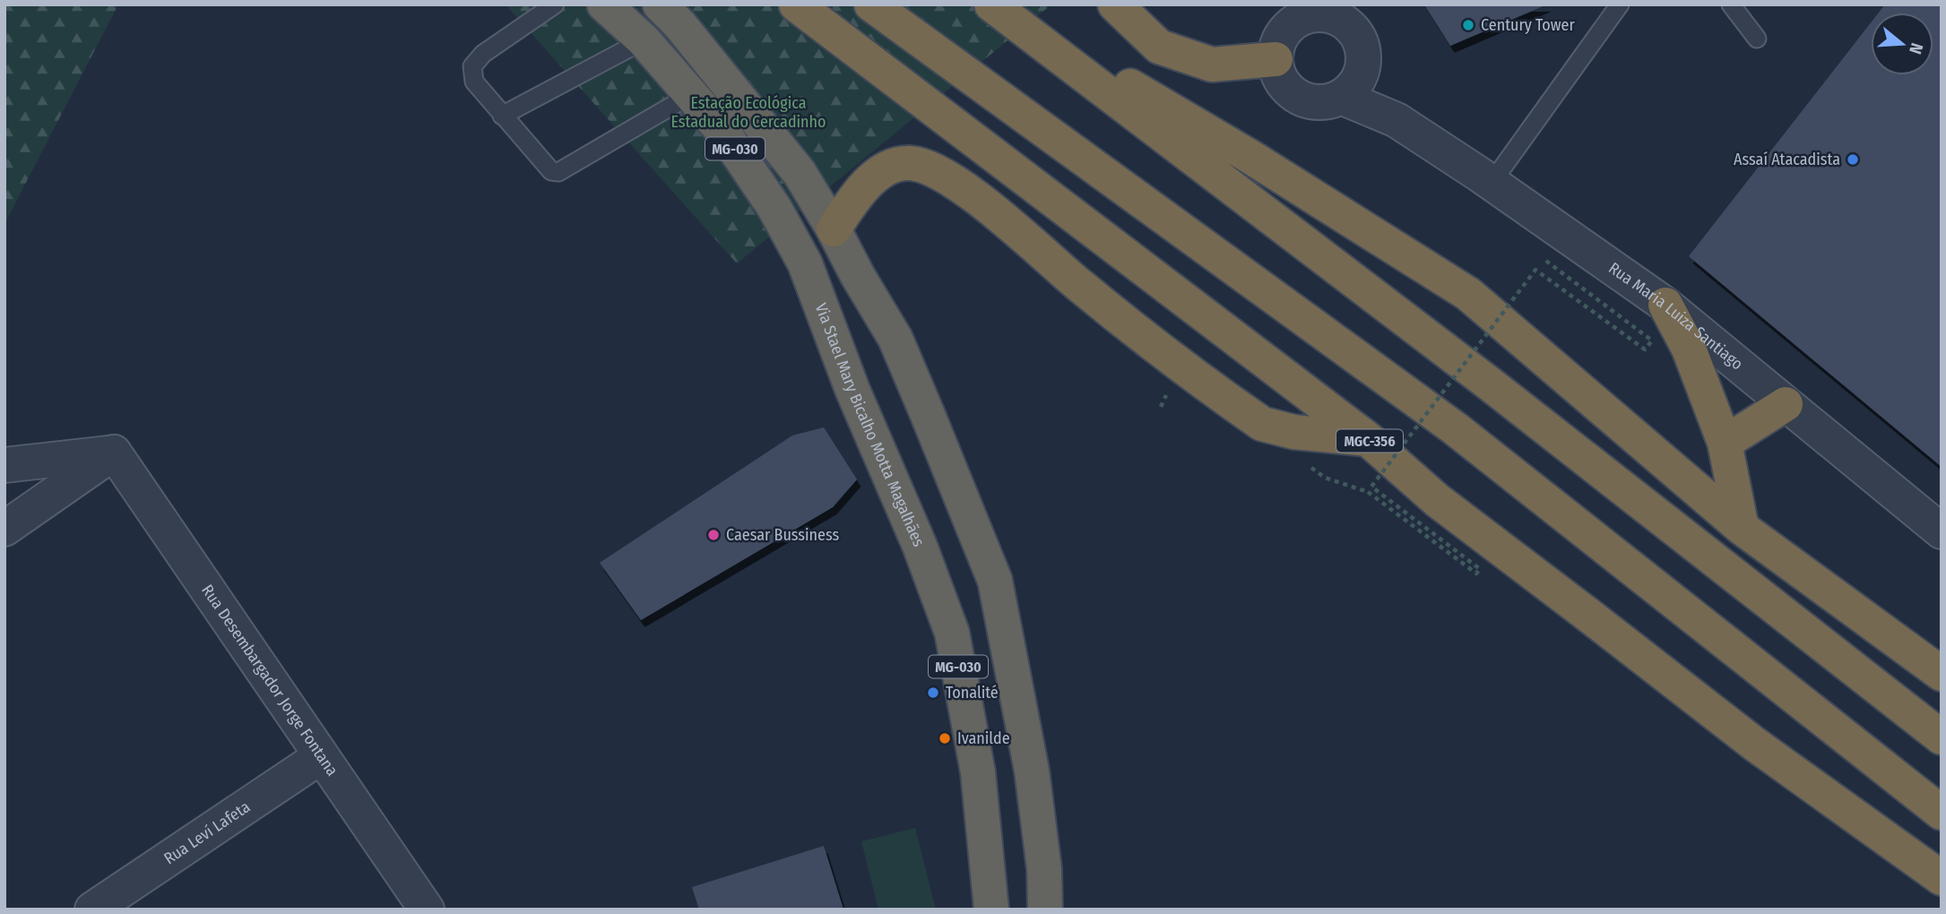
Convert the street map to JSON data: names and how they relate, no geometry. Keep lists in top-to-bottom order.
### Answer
{
  "streets": {
    "highway": ["MG-030", "Via Stael Mary Bicalho Motta Magalhães", "MGC-356"],
    "street": ["Rua Maria Luiza Santiago", "Rua Desembargador Jorge Fontana", "Rua Leví Lafeta"]
  },
  "crossings": [
    ["Rua Desembargador Jorge Fontana", "Rua Leví Lafeta"]
  ],
  "parks": ["Estação Ecológica Estadual do Cercadinho"],
  "places": [
    "Century Tower",
    "Assaí Atacadista",
    "Caesar Bussiness",
    "Tonalité",
    "Ivanilde"
  ],
  "north": "right"
}
